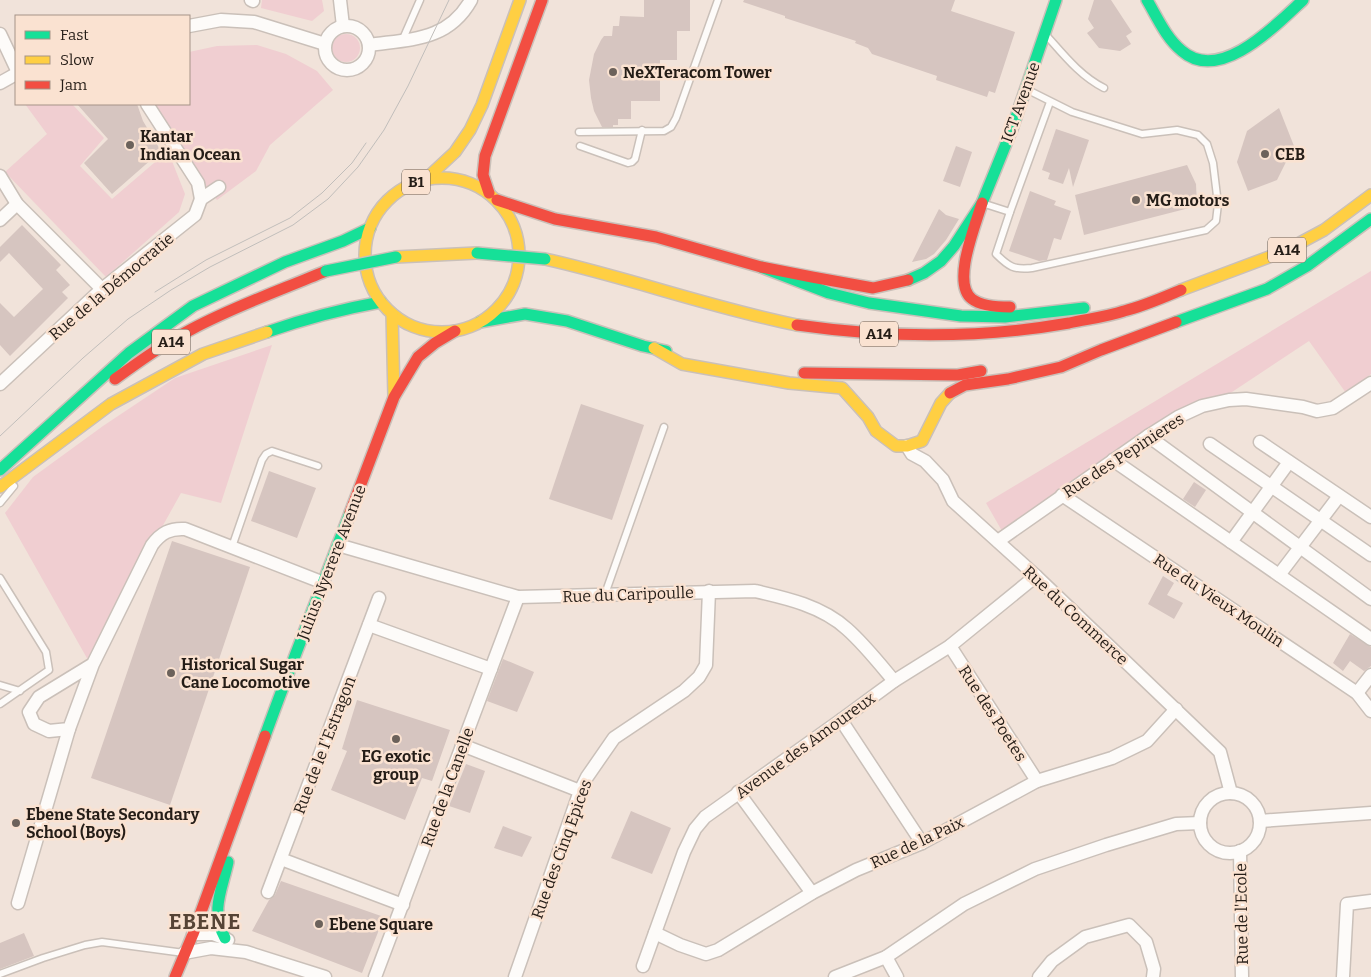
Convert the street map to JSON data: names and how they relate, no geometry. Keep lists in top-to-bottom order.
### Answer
{
  "streets": {
    "main road": [
      "ICT Avenue",
      "B1",
      "A14",
      "Julius Nyerere Avenue"
    ],
    "street": [
      "Rue de la Démocratie",
      "Rue des Pepinieres",
      "Rue du Caripoulle",
      "Rue du Vieux Moulin",
      "Rue du Commerce",
      "Rue des Poetes",
      "Rue de le I'Estragon",
      "Avenue des Amoureux",
      "Rue de la Canelle",
      "Rue de la Paix",
      "Rue des Cinq Epices",
      "Rue de l'Ecole"
    ]
  },
  "crossings": [
    ["Rue des Pepinieres", "Rue du Vieux Moulin"],
    ["Rue des Pepinieres", "Rue du Commerce"],
    ["Julius Nyerere Avenue", "Rue du Caripoulle"],
    ["Rue du Caripoulle", "Avenue des Amoureux"],
    ["Rue du Caripoulle", "Rue de la Canelle"],
    ["Rue du Caripoulle", "Rue des Cinq Epices"],
    ["Rue du Commerce", "Avenue des Amoureux"],
    ["Rue du Commerce", "Rue de la Paix"],
    ["Rue du Commerce", "Rue de l'Ecole"],
    ["Rue des Poetes", "Avenue des Amoureux"],
    ["Rue des Poetes", "Rue de la Paix"],
    ["Avenue des Amoureux", "Rue de la Paix"]
  ],
  "districts": ["EBENE"],
  "places": [
    "NeXTeracom Tower",
    "Kantar Indian Ocean",
    "CEB",
    "MG motors",
    "Historical Sugar Cane Locomotive",
    "EG exotic group",
    "Ebene State Secondary School (Boys)",
    "Ebene Square"
  ],
  "legend": ["Fast", "Slow", "Jam"]
}
